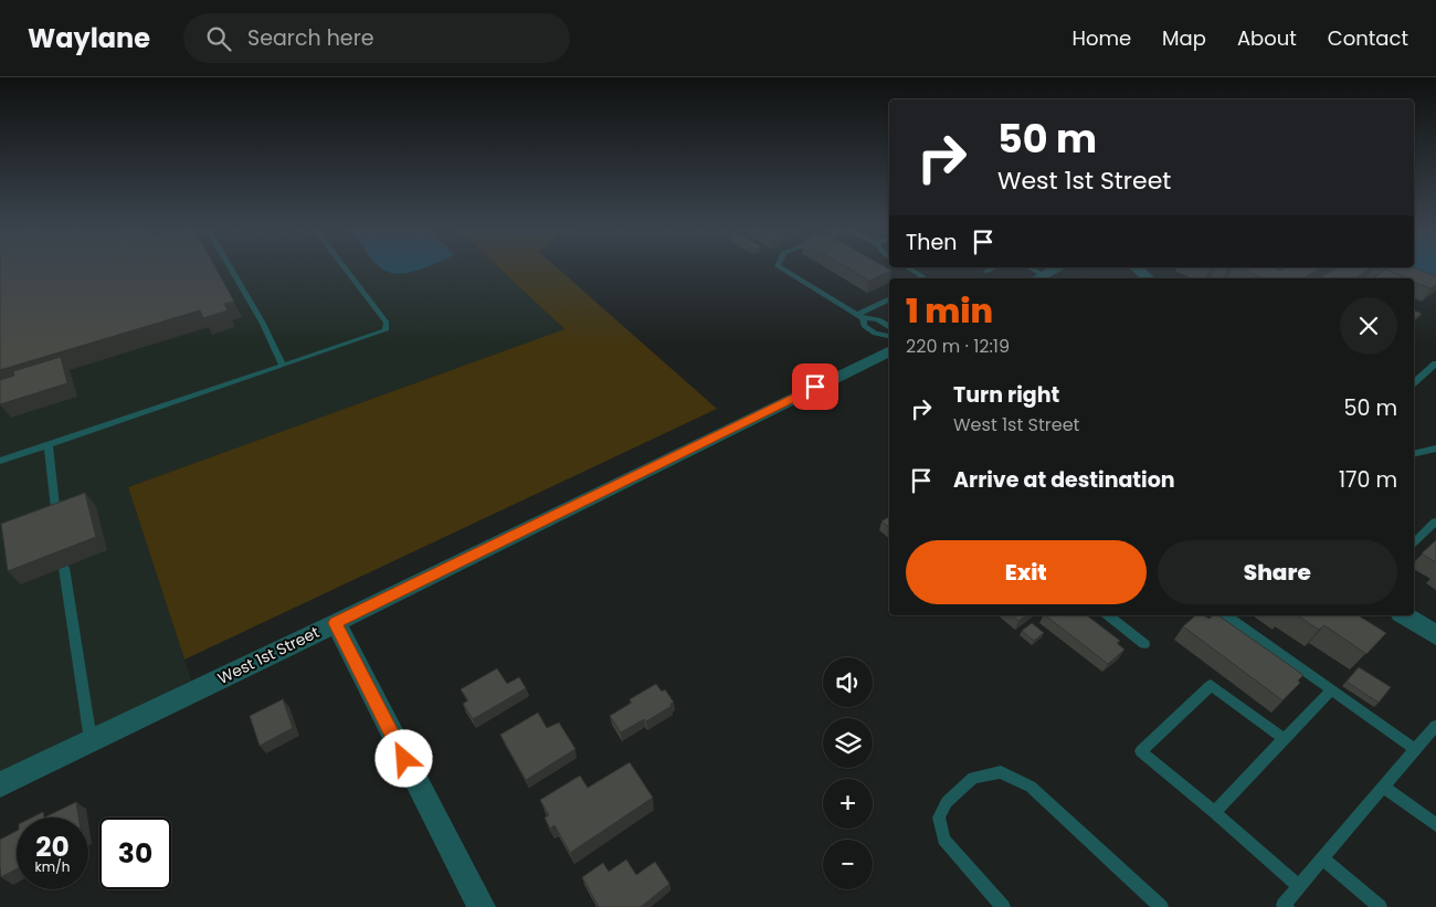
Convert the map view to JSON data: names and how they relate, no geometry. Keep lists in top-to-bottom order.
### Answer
{
  "streets": {
    "street": ["West 1st Street"]
  },
  "page": {
    "header": "Waylane",
    "search": "Search here",
    "nav": [
      "Home",
      "Map",
      "About",
      "Contact"
    ],
    "turn": ["50 m", "West 1st Street"],
    "then": "Then",
    "heading": ["1 min", "220 m · 12:19"],
    "list": [
      {
        "name": "Turn right",
        "note": "West 1st Street",
        "value": "50 m"
      },
      {
        "name": "Arrive at destination",
        "value": "170 m"
      }
    ],
    "buttons": ["Exit", "Share"],
    "map_buttons": ["+", "−"],
    "speed": "20 km/h",
    "limit": "30"
  }
}
